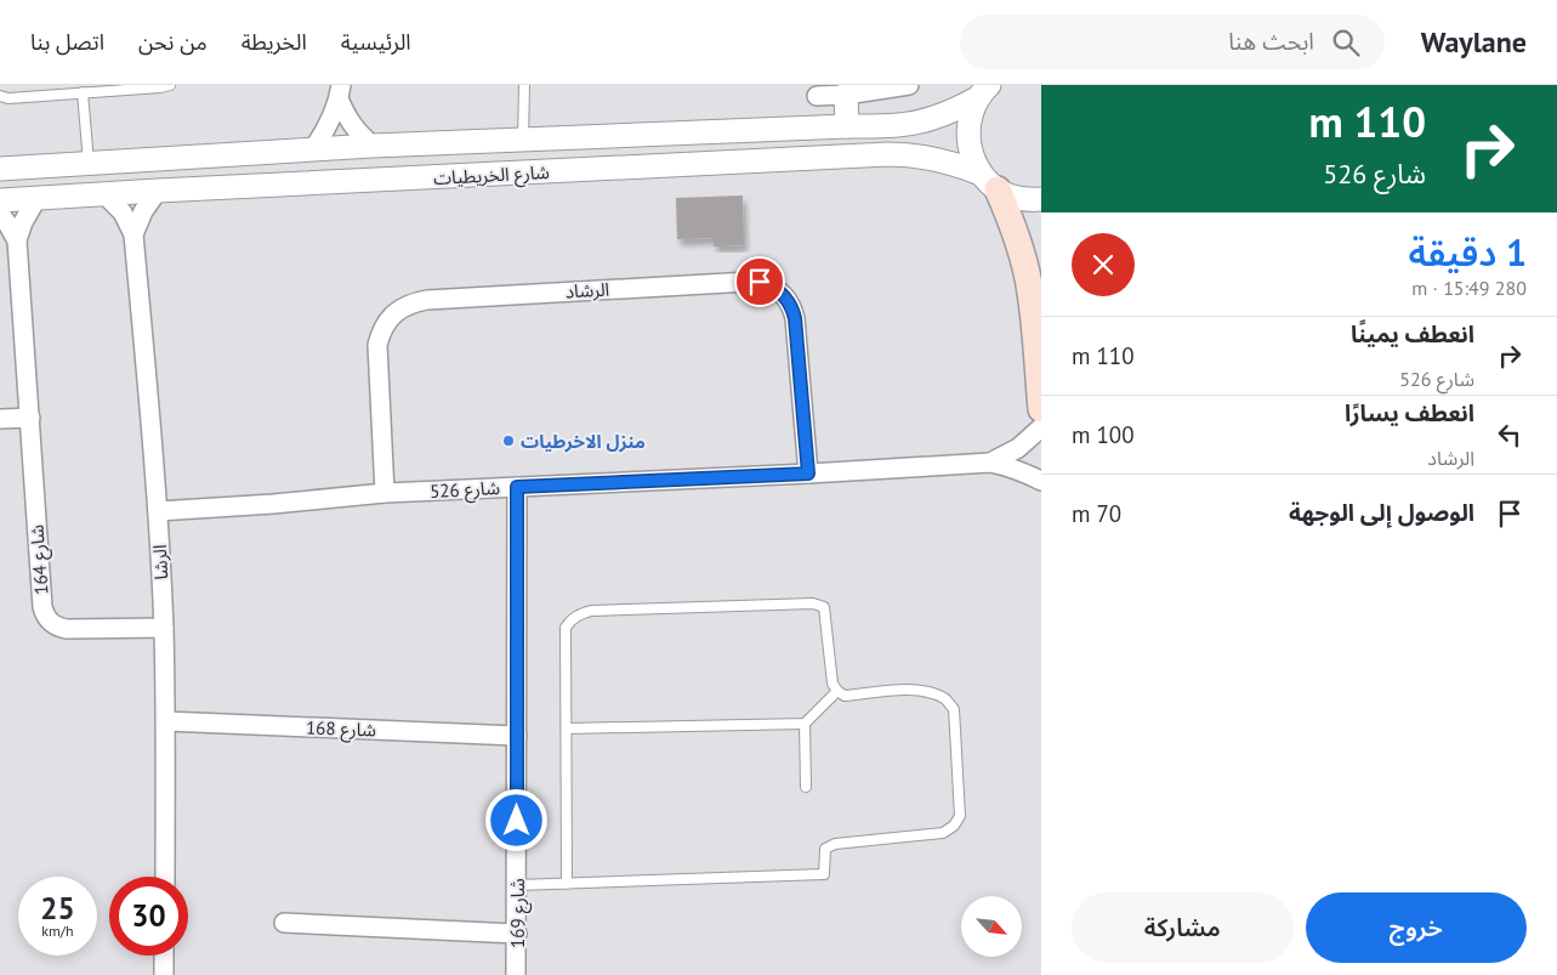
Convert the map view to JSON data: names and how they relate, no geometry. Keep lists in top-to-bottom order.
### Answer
{
  "streets": {
    "street": [
      "شارع الخريطيات",
      "الرشاد",
      "شارع 526",
      "شارع 164",
      "الرشا",
      "شارع 168",
      "شارع 169"
    ]
  },
  "crossings": [
    ["شارع الخريطيات", "شارع 164"],
    ["شارع الخريطيات", "الرشا"],
    ["الرشاد", "شارع 526"],
    ["شارع 526", "الرشا"],
    ["شارع 526", "شارع 169"],
    ["شارع 164", "الرشا"],
    ["الرشا", "شارع 168"],
    ["شارع 168", "شارع 169"]
  ],
  "places": ["منزل الاخرطيات"],
  "north": "bottom right",
  "page": {
    "header": "Waylane",
    "search": "ابحث هنا",
    "nav": [
      "الرئيسية",
      "الخريطة",
      "من نحن",
      "اتصل بنا"
    ],
    "turn": ["110 m", "شارع 526"],
    "heading": ["1 دقيقة", "280 m · 15:49"],
    "list": [
      {
        "name": "انعطف يمينًا",
        "note": "شارع 526",
        "value": "110 m"
      },
      {
        "name": "انعطف يسارًا",
        "note": "الرشاد",
        "value": "100 m"
      },
      {
        "name": "الوصول إلى الوجهة",
        "value": "70 m"
      }
    ],
    "speed": "25 km/h",
    "limit": "30",
    "buttons": ["خروج", "مشاركة"]
  }
}
